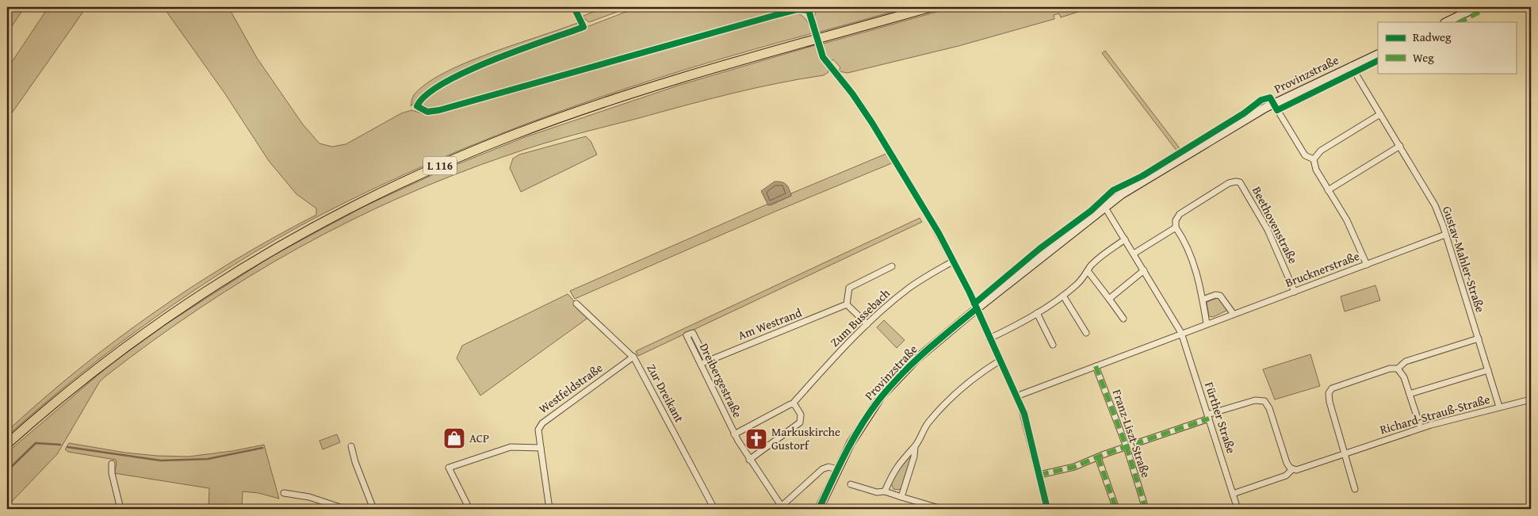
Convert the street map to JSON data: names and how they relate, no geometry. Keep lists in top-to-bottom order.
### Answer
{
  "streets": {
    "main road": ["L 116"],
    "street": [
      "Provinzstraße",
      "Beethovenstraße",
      "Gustav-Mahler-Straße",
      "Brucknerstraße",
      "Zum Bussebach",
      "Am Westrand",
      "Dreibergestraße",
      "Westfeldstraße",
      "Zur Dreikant",
      "Richard-Strauß-Straße",
      "Fürther Straße",
      "Franz-Liszt-Straße"
    ]
  },
  "crossings": [
    ["Provinzstraße", "Gustav-Mahler-Straße"],
    ["Provinzstraße", "Fürther Straße"],
    ["Beethovenstraße", "Brucknerstraße"],
    ["Gustav-Mahler-Straße", "Brucknerstraße"],
    ["Gustav-Mahler-Straße", "Richard-Strauß-Straße"],
    ["Zum Bussebach", "Dreibergestraße"],
    ["Am Westrand", "Dreibergestraße"],
    ["Westfeldstraße", "Zur Dreikant"],
    ["Richard-Strauß-Straße", "Fürther Straße"]
  ],
  "places": {
    "shop": ["ACP"],
    "church": ["Markuskirche Gustorf"]
  },
  "legend": ["Radweg", "Weg"]
}
